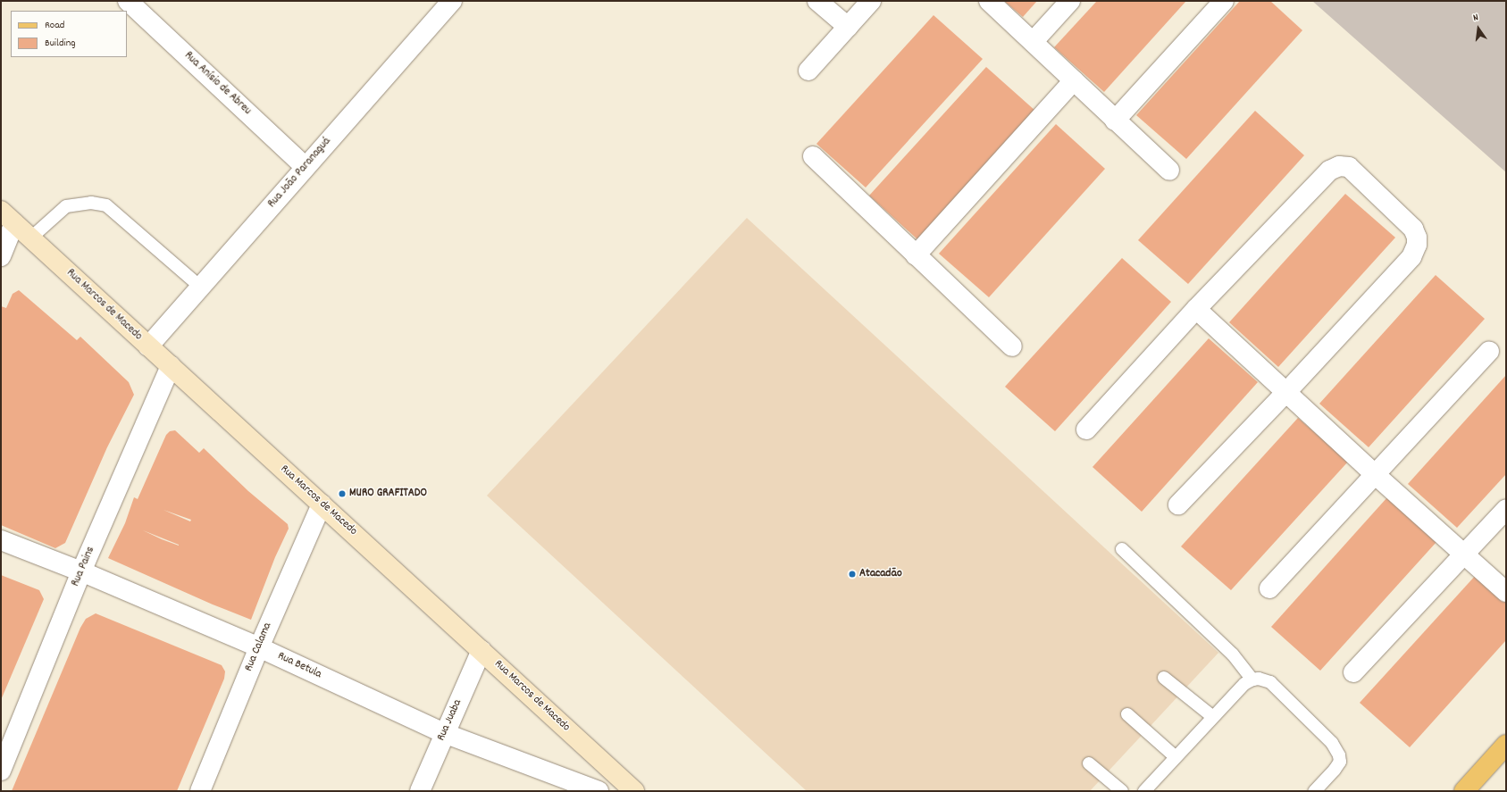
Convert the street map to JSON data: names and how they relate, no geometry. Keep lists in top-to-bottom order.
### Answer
{
  "streets": {
    "main road": ["Rua Marcos de Macedo"],
    "street": [
      "Rua Anísio de Abreu",
      "Rua João Paranaguá",
      "Rua Pains",
      "Rua Calama",
      "Rua Betula",
      "Rua Juaba"
    ]
  },
  "crossings": [
    ["Rua Anísio de Abreu", "Rua João Paranaguá"],
    ["Rua João Paranaguá", "Rua Marcos de Macedo"],
    ["Rua Marcos de Macedo", "Rua Pains"],
    ["Rua Marcos de Macedo", "Rua Calama"],
    ["Rua Marcos de Macedo", "Rua Juaba"],
    ["Rua Pains", "Rua Betula"],
    ["Rua Calama", "Rua Betula"],
    ["Rua Betula", "Rua Juaba"]
  ],
  "places": ["MURO GRAFITADO", "Atacadão"],
  "legend": ["Road", "Building"],
  "north": "top"
}
